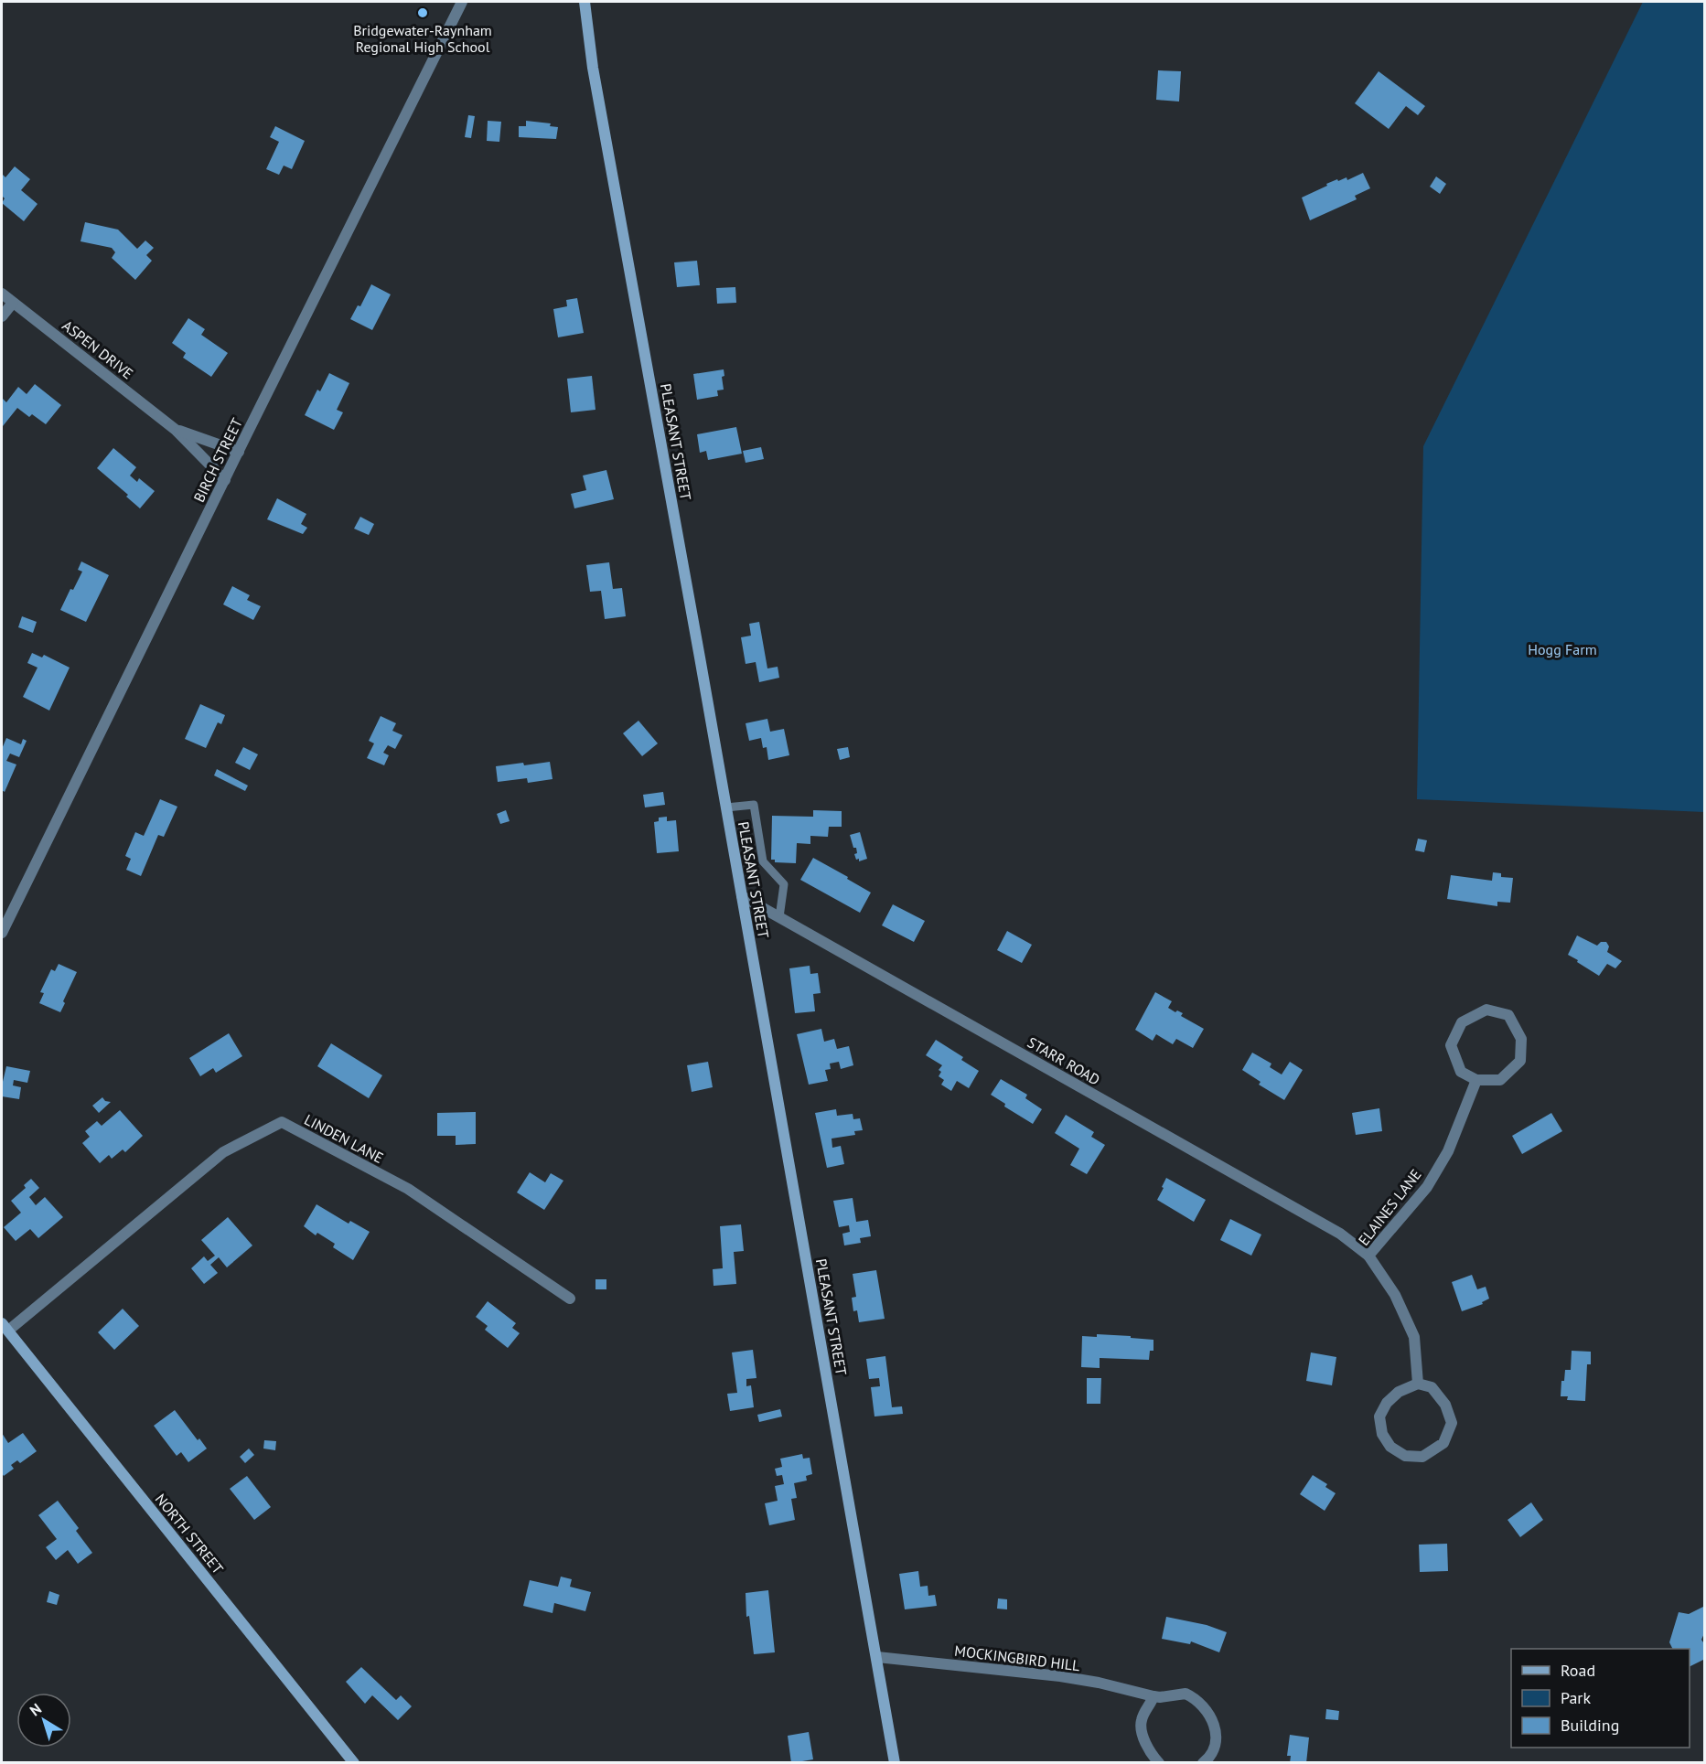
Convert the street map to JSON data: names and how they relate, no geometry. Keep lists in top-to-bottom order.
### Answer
{
  "streets": {
    "main road": ["PLEASANT STREET", "NORTH STREET"],
    "street": [
      "ASPEN DRIVE",
      "BIRCH STREET",
      "STARR ROAD",
      "LINDEN LANE",
      "ELAINES LANE",
      "MOCKINGBIRD HILL"
    ]
  },
  "crossings": [
    ["ASPEN DRIVE", "BIRCH STREET"],
    ["PLEASANT STREET", "STARR ROAD"],
    ["PLEASANT STREET", "MOCKINGBIRD HILL"],
    ["STARR ROAD", "ELAINES LANE"],
    ["LINDEN LANE", "NORTH STREET"]
  ],
  "parks": ["Hogg Farm"],
  "places": ["Bridgewater-Raynham Regional High School"],
  "legend": ["Road", "Park", "Building"],
  "north": "top left"
}
